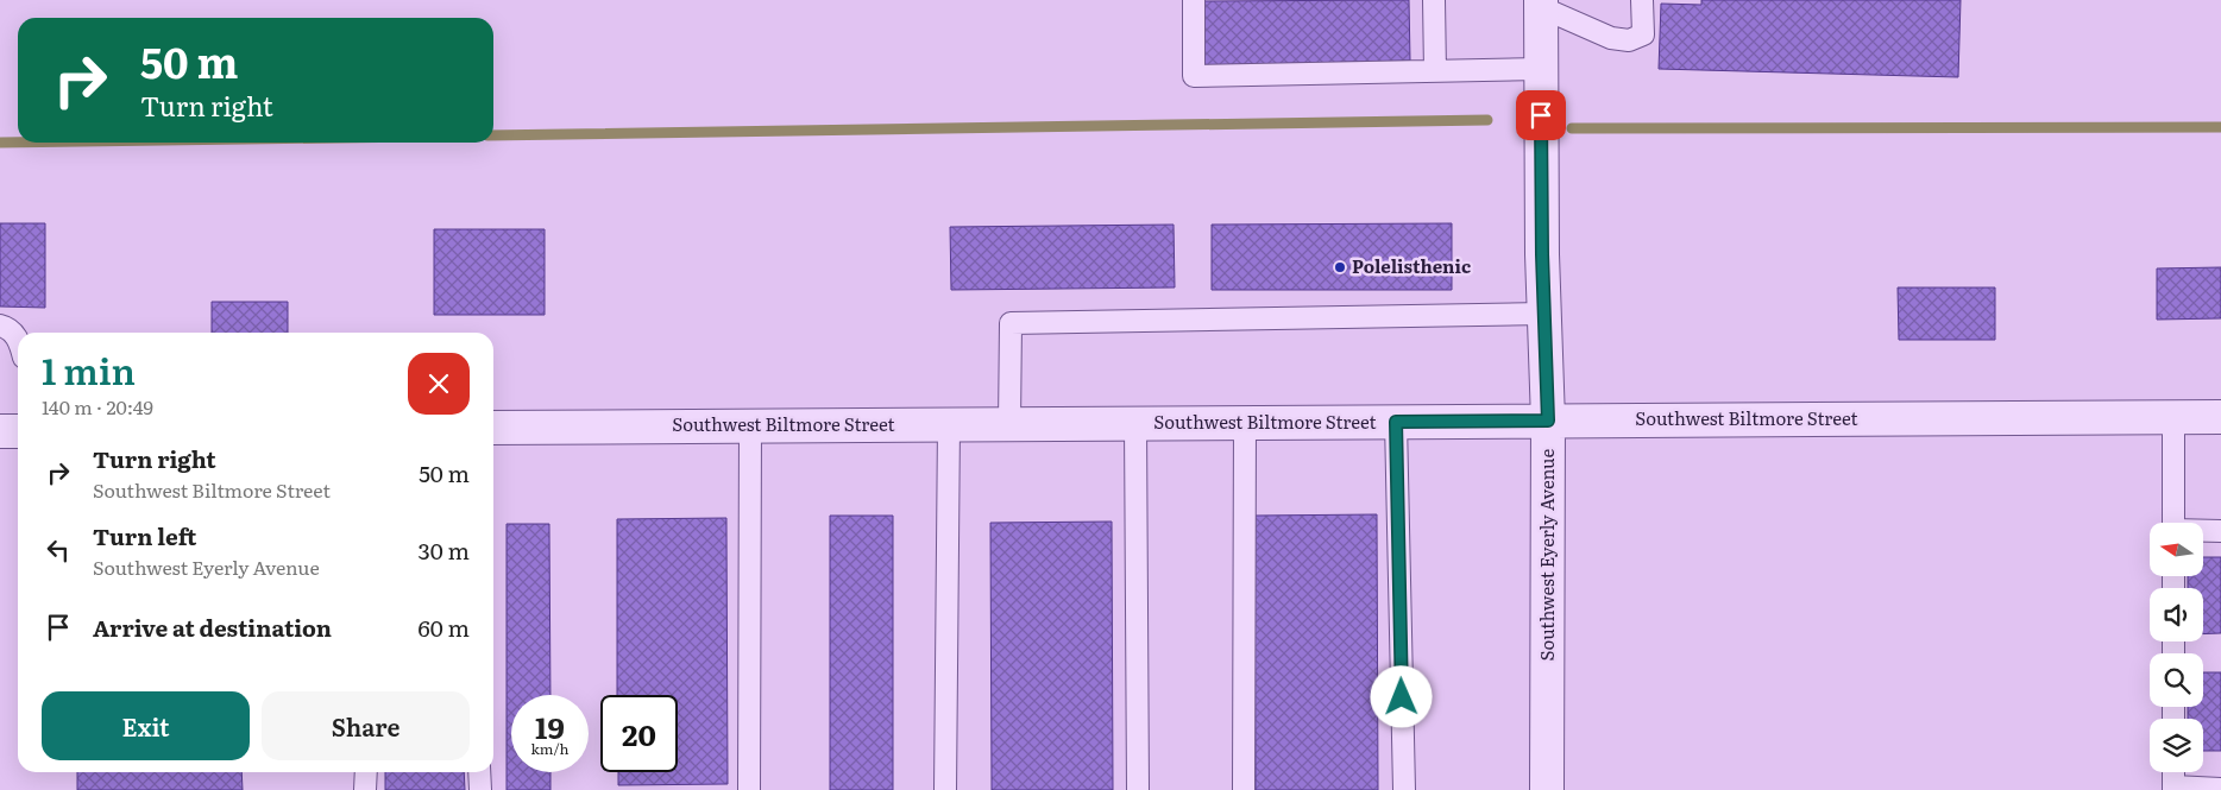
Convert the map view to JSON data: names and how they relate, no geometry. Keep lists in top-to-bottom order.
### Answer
{
  "streets": {
    "street": ["Southwest Biltmore Street", "Southwest Eyerly Avenue"]
  },
  "crossings": [
    ["Southwest Biltmore Street", "Southwest Eyerly Avenue"]
  ],
  "places": ["Polelisthenic"],
  "north": "left",
  "page": {
    "turn": ["50 m", "Turn right"],
    "heading": ["1 min", "140 m · 20:49"],
    "list": [
      {
        "name": "Turn right",
        "note": "Southwest Biltmore Street",
        "value": "50 m"
      },
      {
        "name": "Turn left",
        "note": "Southwest Eyerly Avenue",
        "value": "30 m"
      },
      {
        "name": "Arrive at destination",
        "value": "60 m"
      }
    ],
    "buttons": ["Exit", "Share"],
    "speed": "19 km/h",
    "limit": "20"
  }
}
